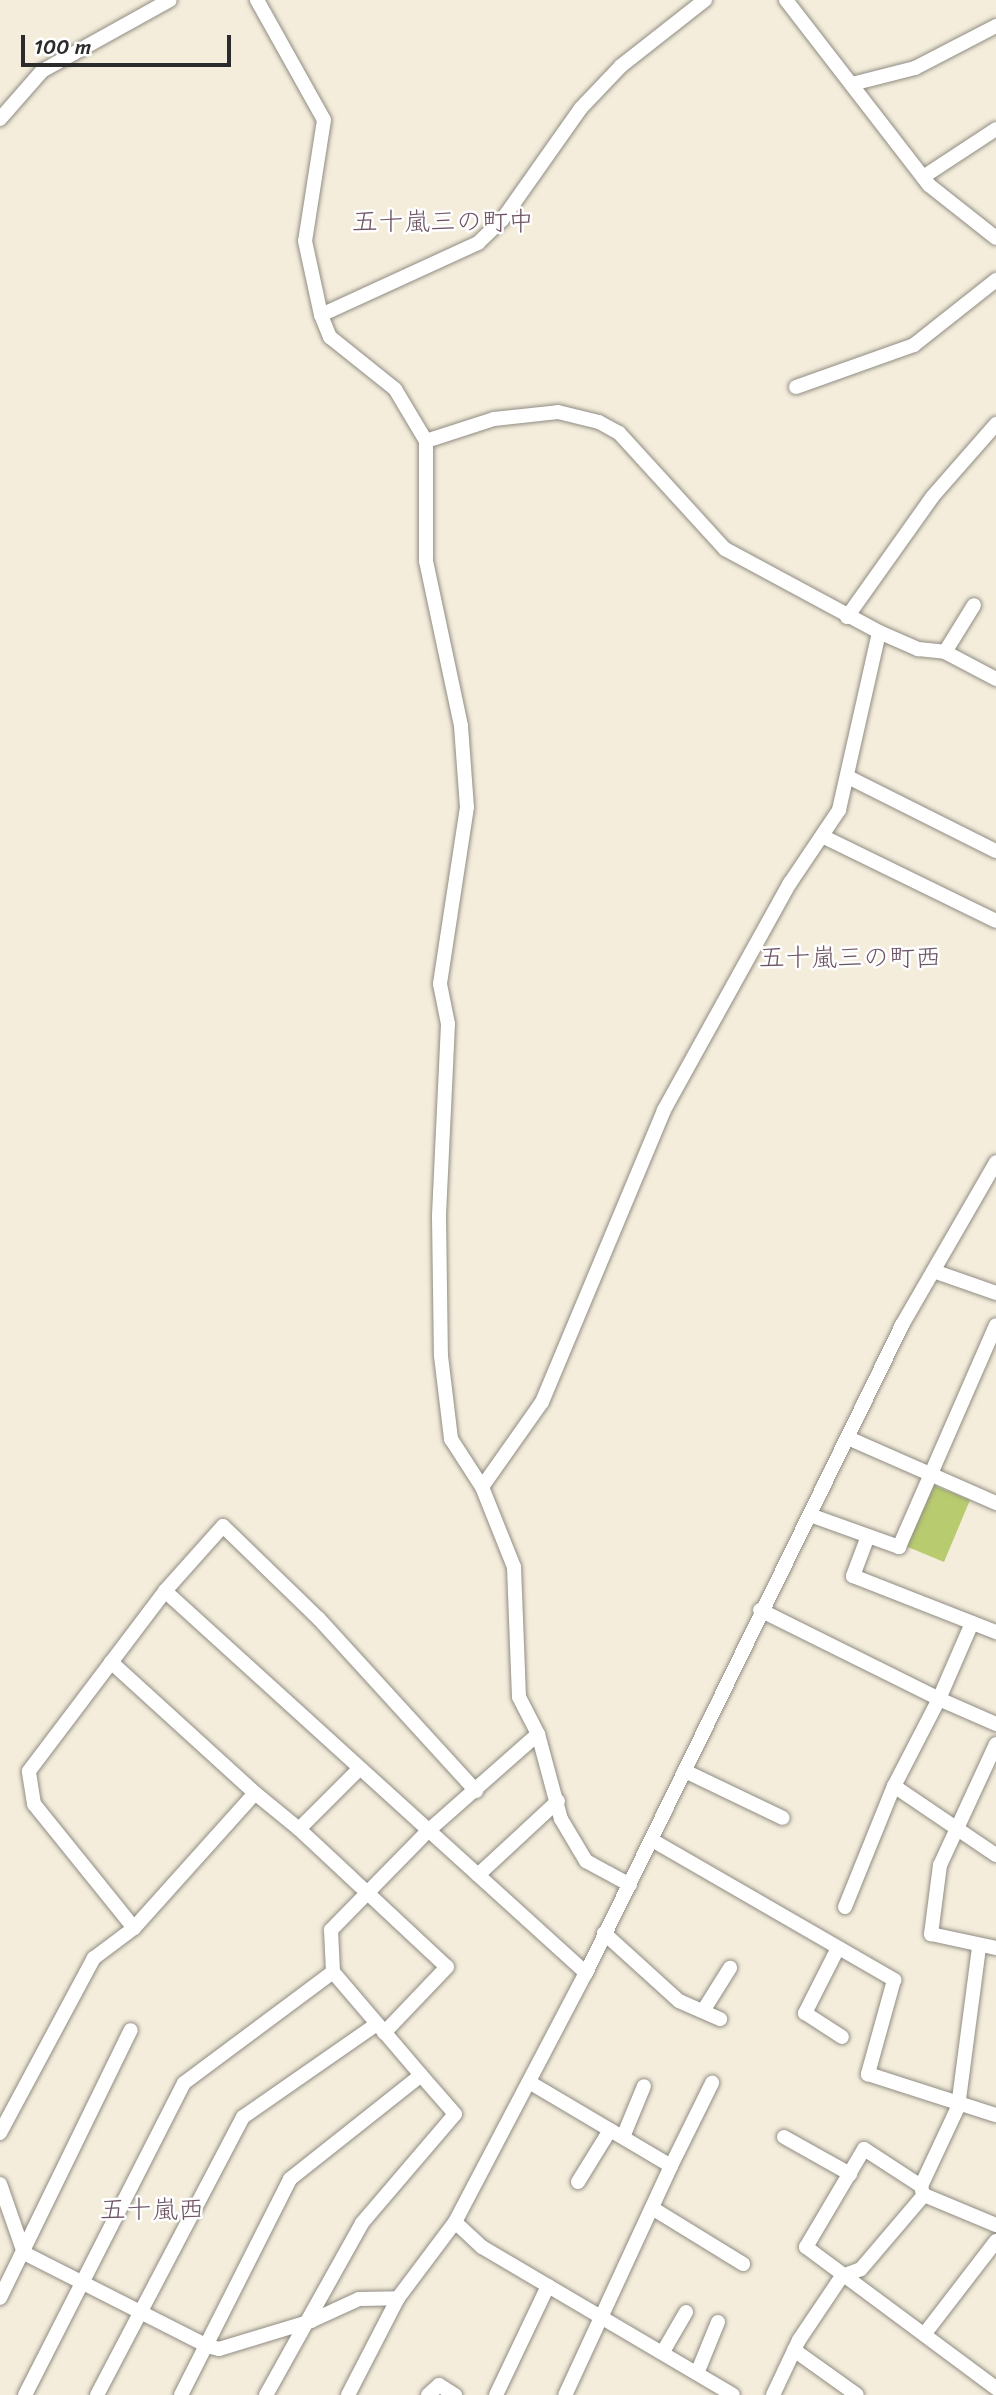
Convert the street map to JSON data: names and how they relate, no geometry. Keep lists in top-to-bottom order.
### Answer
{
  "districts": ["五十嵐三の町中", "五十嵐三の町西", "五十嵐西"],
  "scale_bar": "100 m"
}
